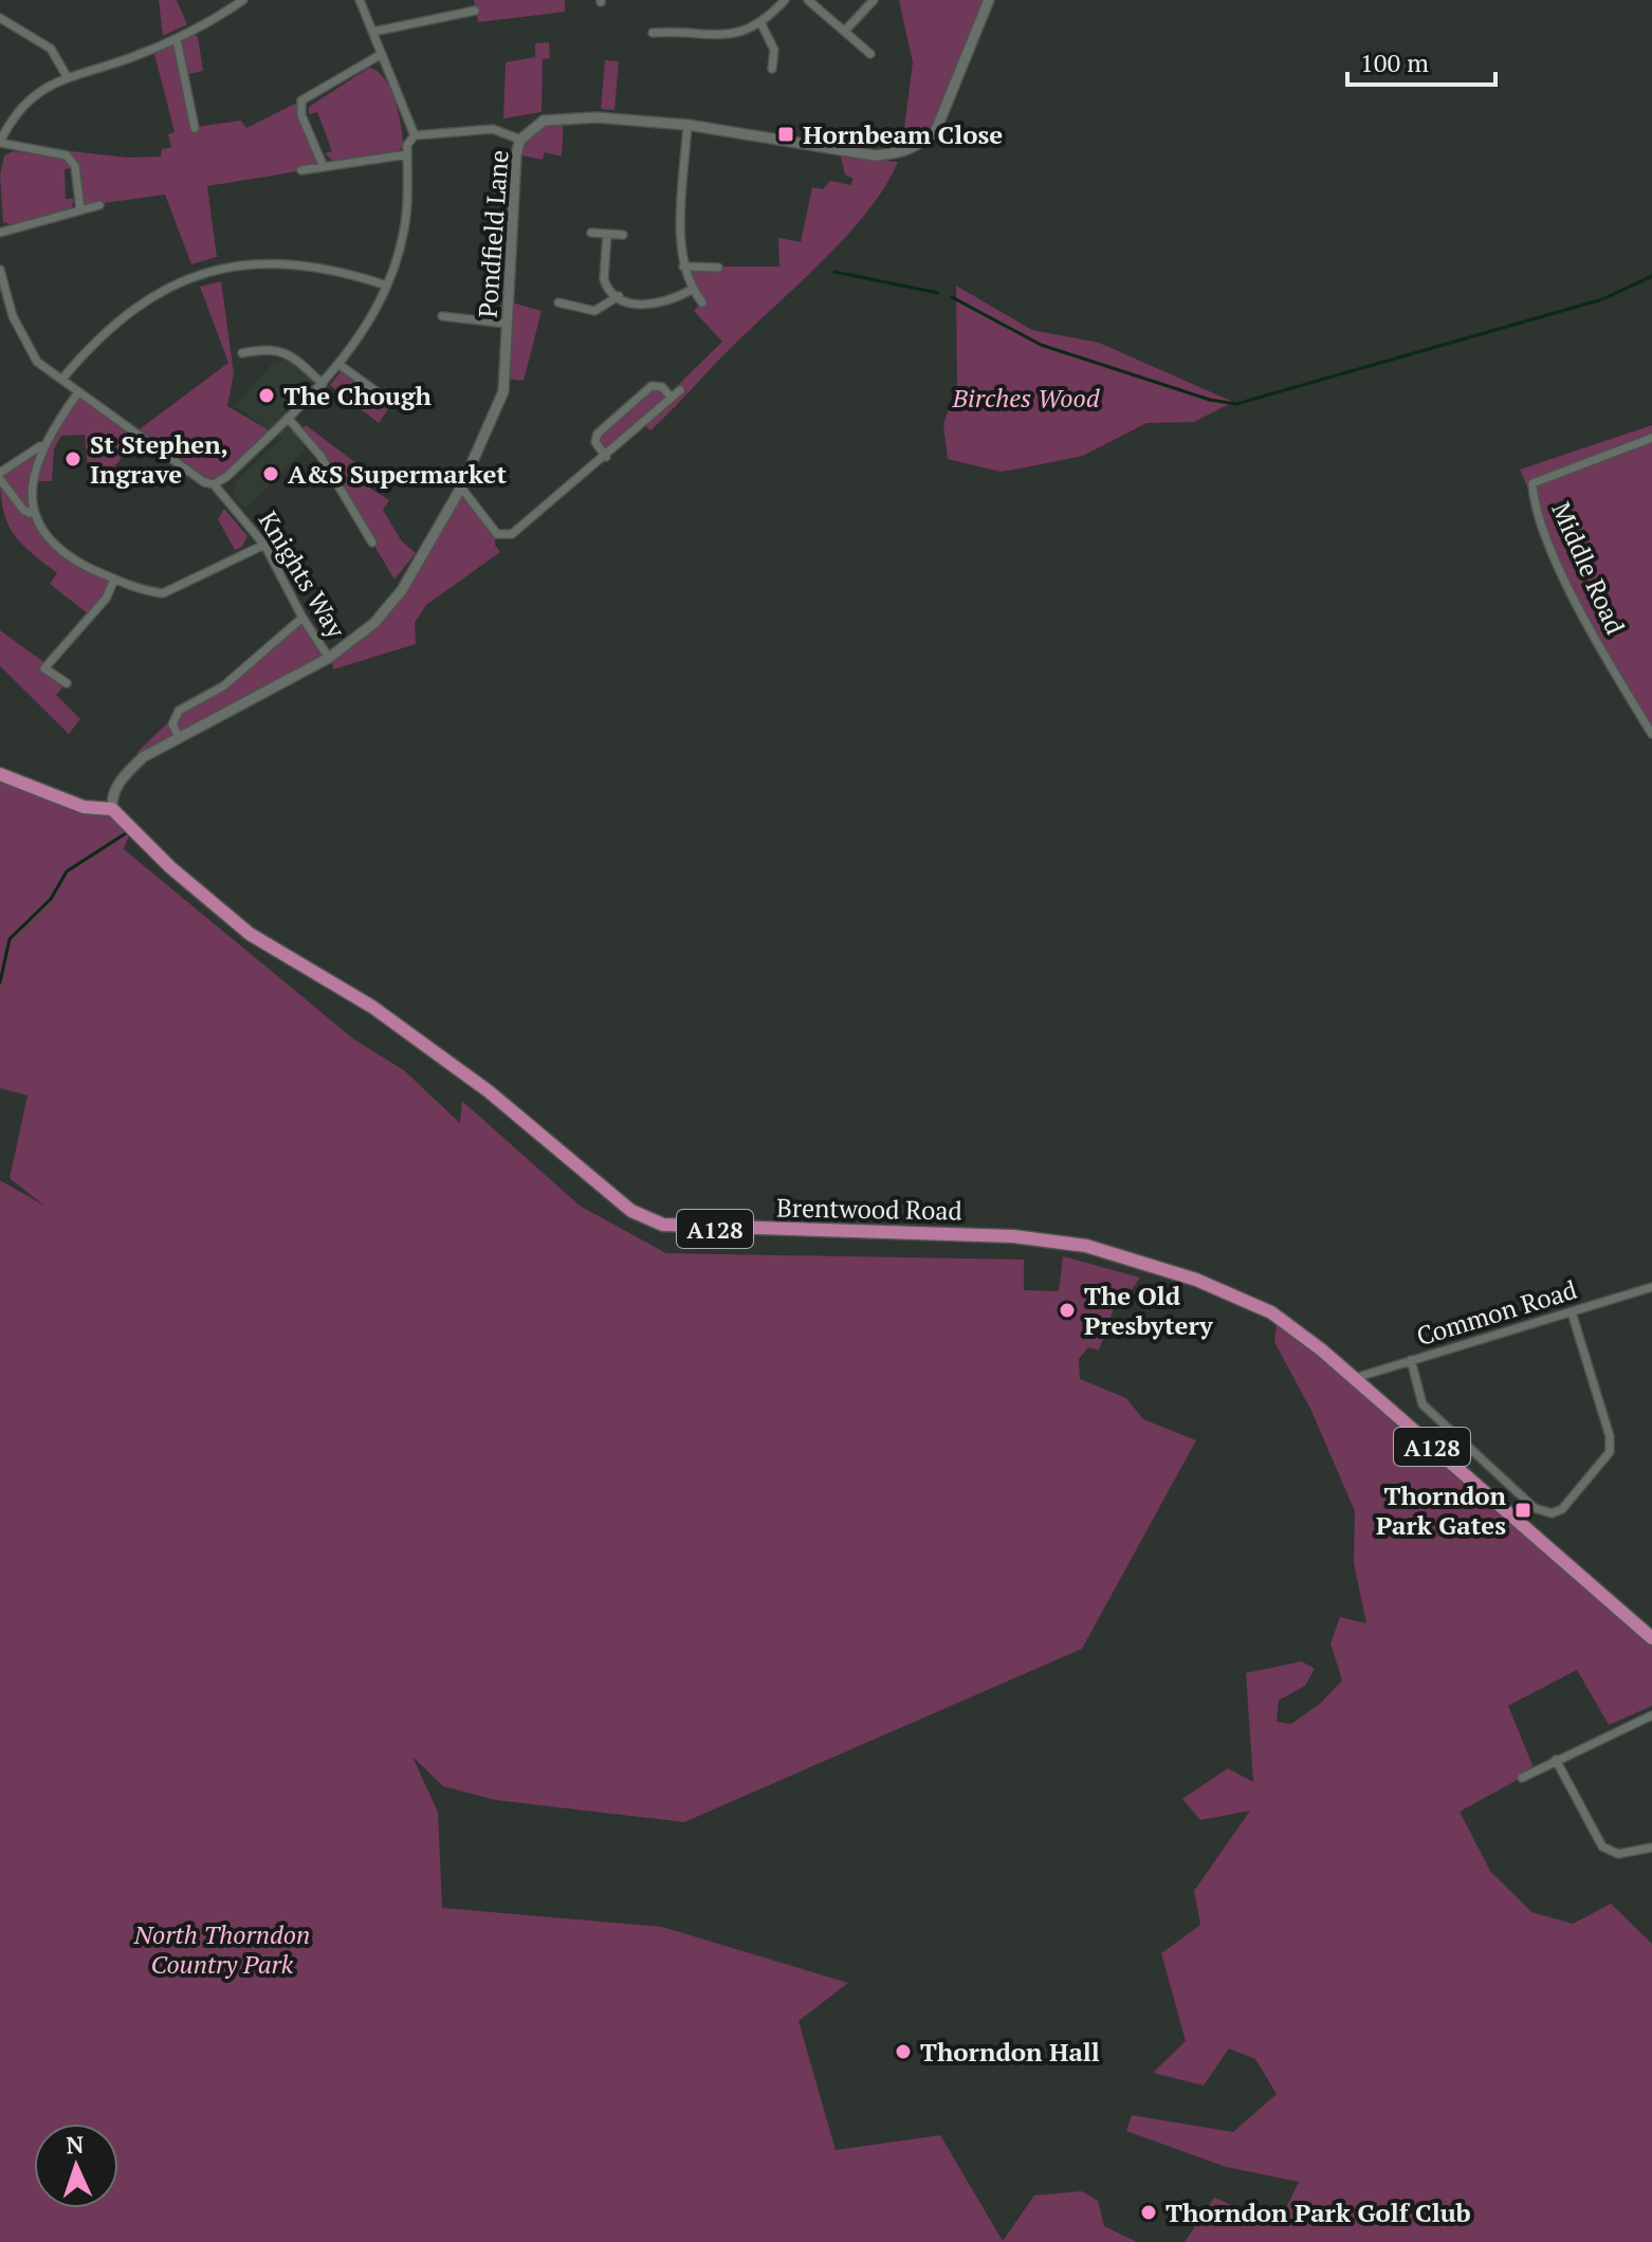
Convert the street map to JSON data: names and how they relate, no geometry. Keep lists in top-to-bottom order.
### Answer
{
  "streets": {
    "main road": ["Brentwood Road", "A128"],
    "street": [
      "Pondfield Lane",
      "Middle Road",
      "Knights Way",
      "Common Road"
    ]
  },
  "crossings": [
    ["Pondfield Lane", "Knights Way"],
    ["Pondfield Lane", "Brentwood Road"],
    ["Brentwood Road", "Common Road"]
  ],
  "parks": ["Birches Wood", "North Thorndon Country Park"],
  "places": {
    "transit": ["Hornbeam Close", "Thorndon Park Gates"],
    "other": [
      "The Chough",
      "St Stephen, Ingrave",
      "A&S Supermarket",
      "The Old Presbytery",
      "Thorndon Hall",
      "Thorndon Park Golf Club"
    ]
  },
  "scale_bar": "100 m",
  "north": "top"
}
